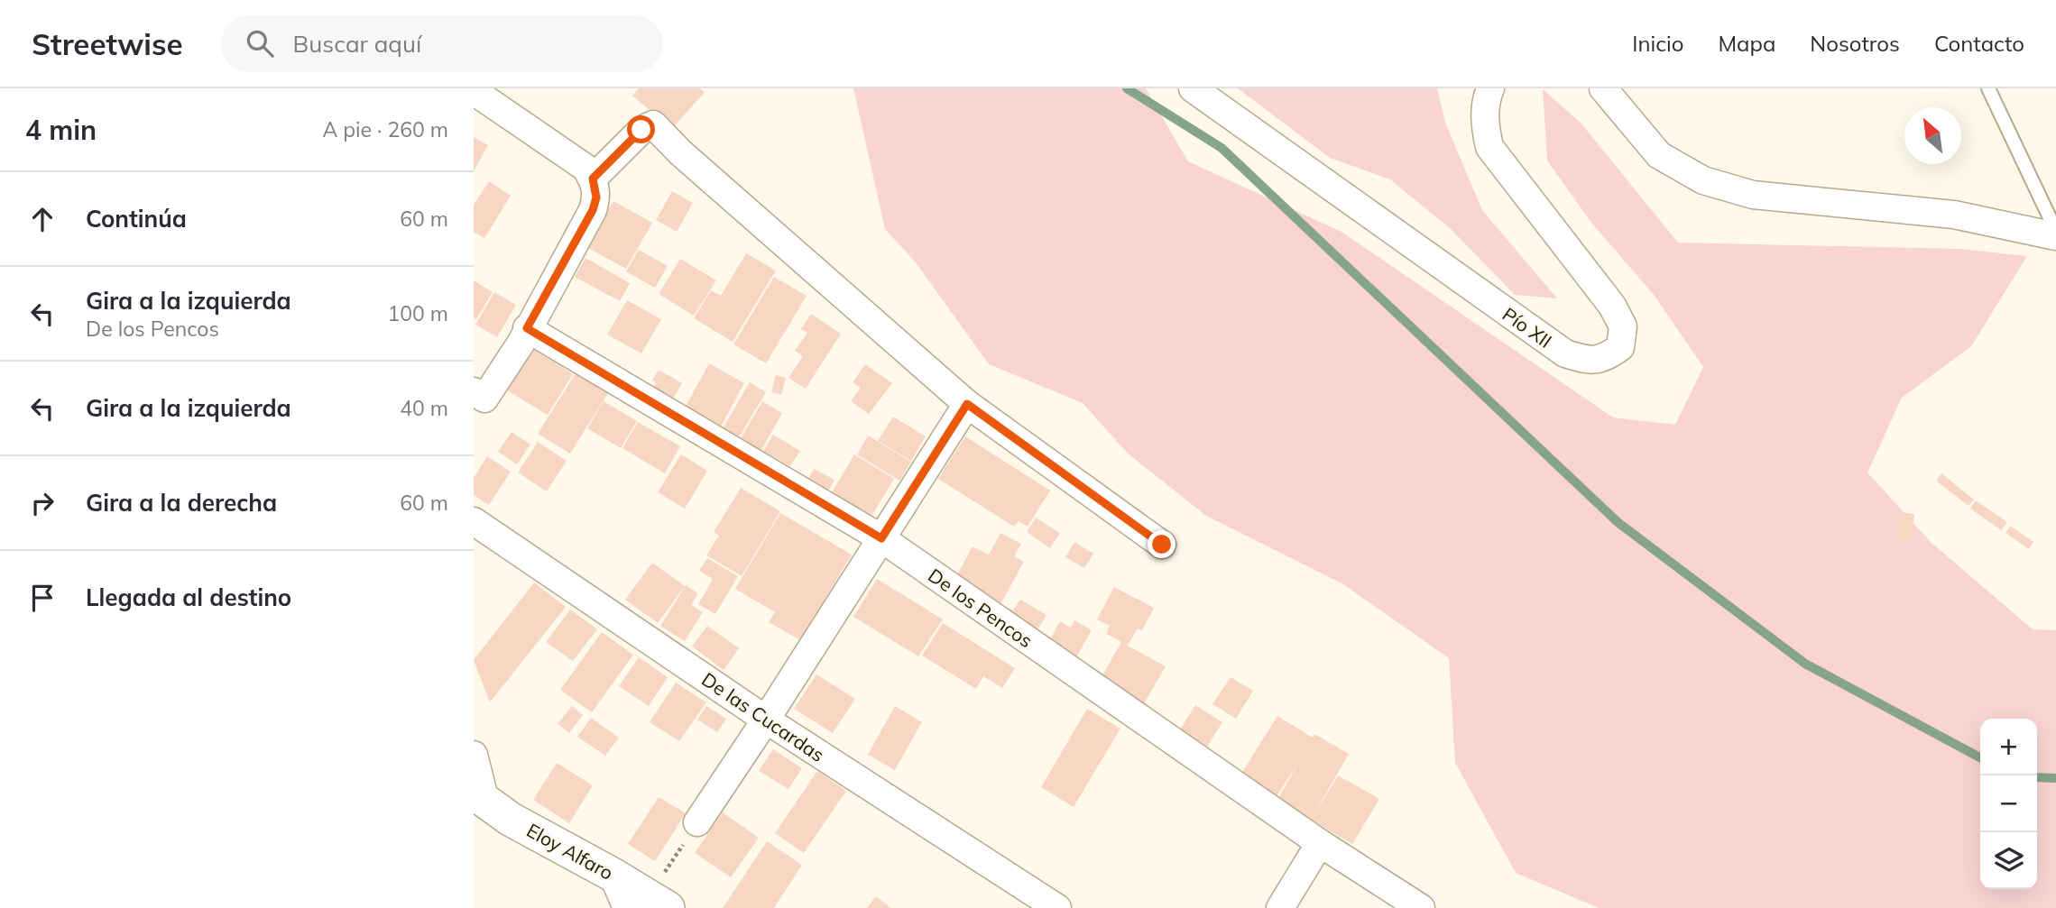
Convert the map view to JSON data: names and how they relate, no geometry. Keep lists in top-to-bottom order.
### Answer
{
  "streets": {
    "street": [
      "Pío XII",
      "De los Pencos",
      "De las Cucardas",
      "Eloy Alfaro"
    ]
  },
  "north": "top left",
  "page": {
    "header": "Streetwise",
    "search": "Buscar aquí",
    "nav": [
      "Inicio",
      "Mapa",
      "Nosotros",
      "Contacto"
    ],
    "heading": ["4 min", "A pie · 260 m"],
    "list": [
      ["Continúa", "60 m"],
      ["Gira a la izquierda", "De los Pencos", "100 m"],
      ["Gira a la izquierda", "40 m"],
      ["Gira a la derecha", "60 m"],
      "Llegada al destino"
    ],
    "map_buttons": ["+", "−"]
  }
}
